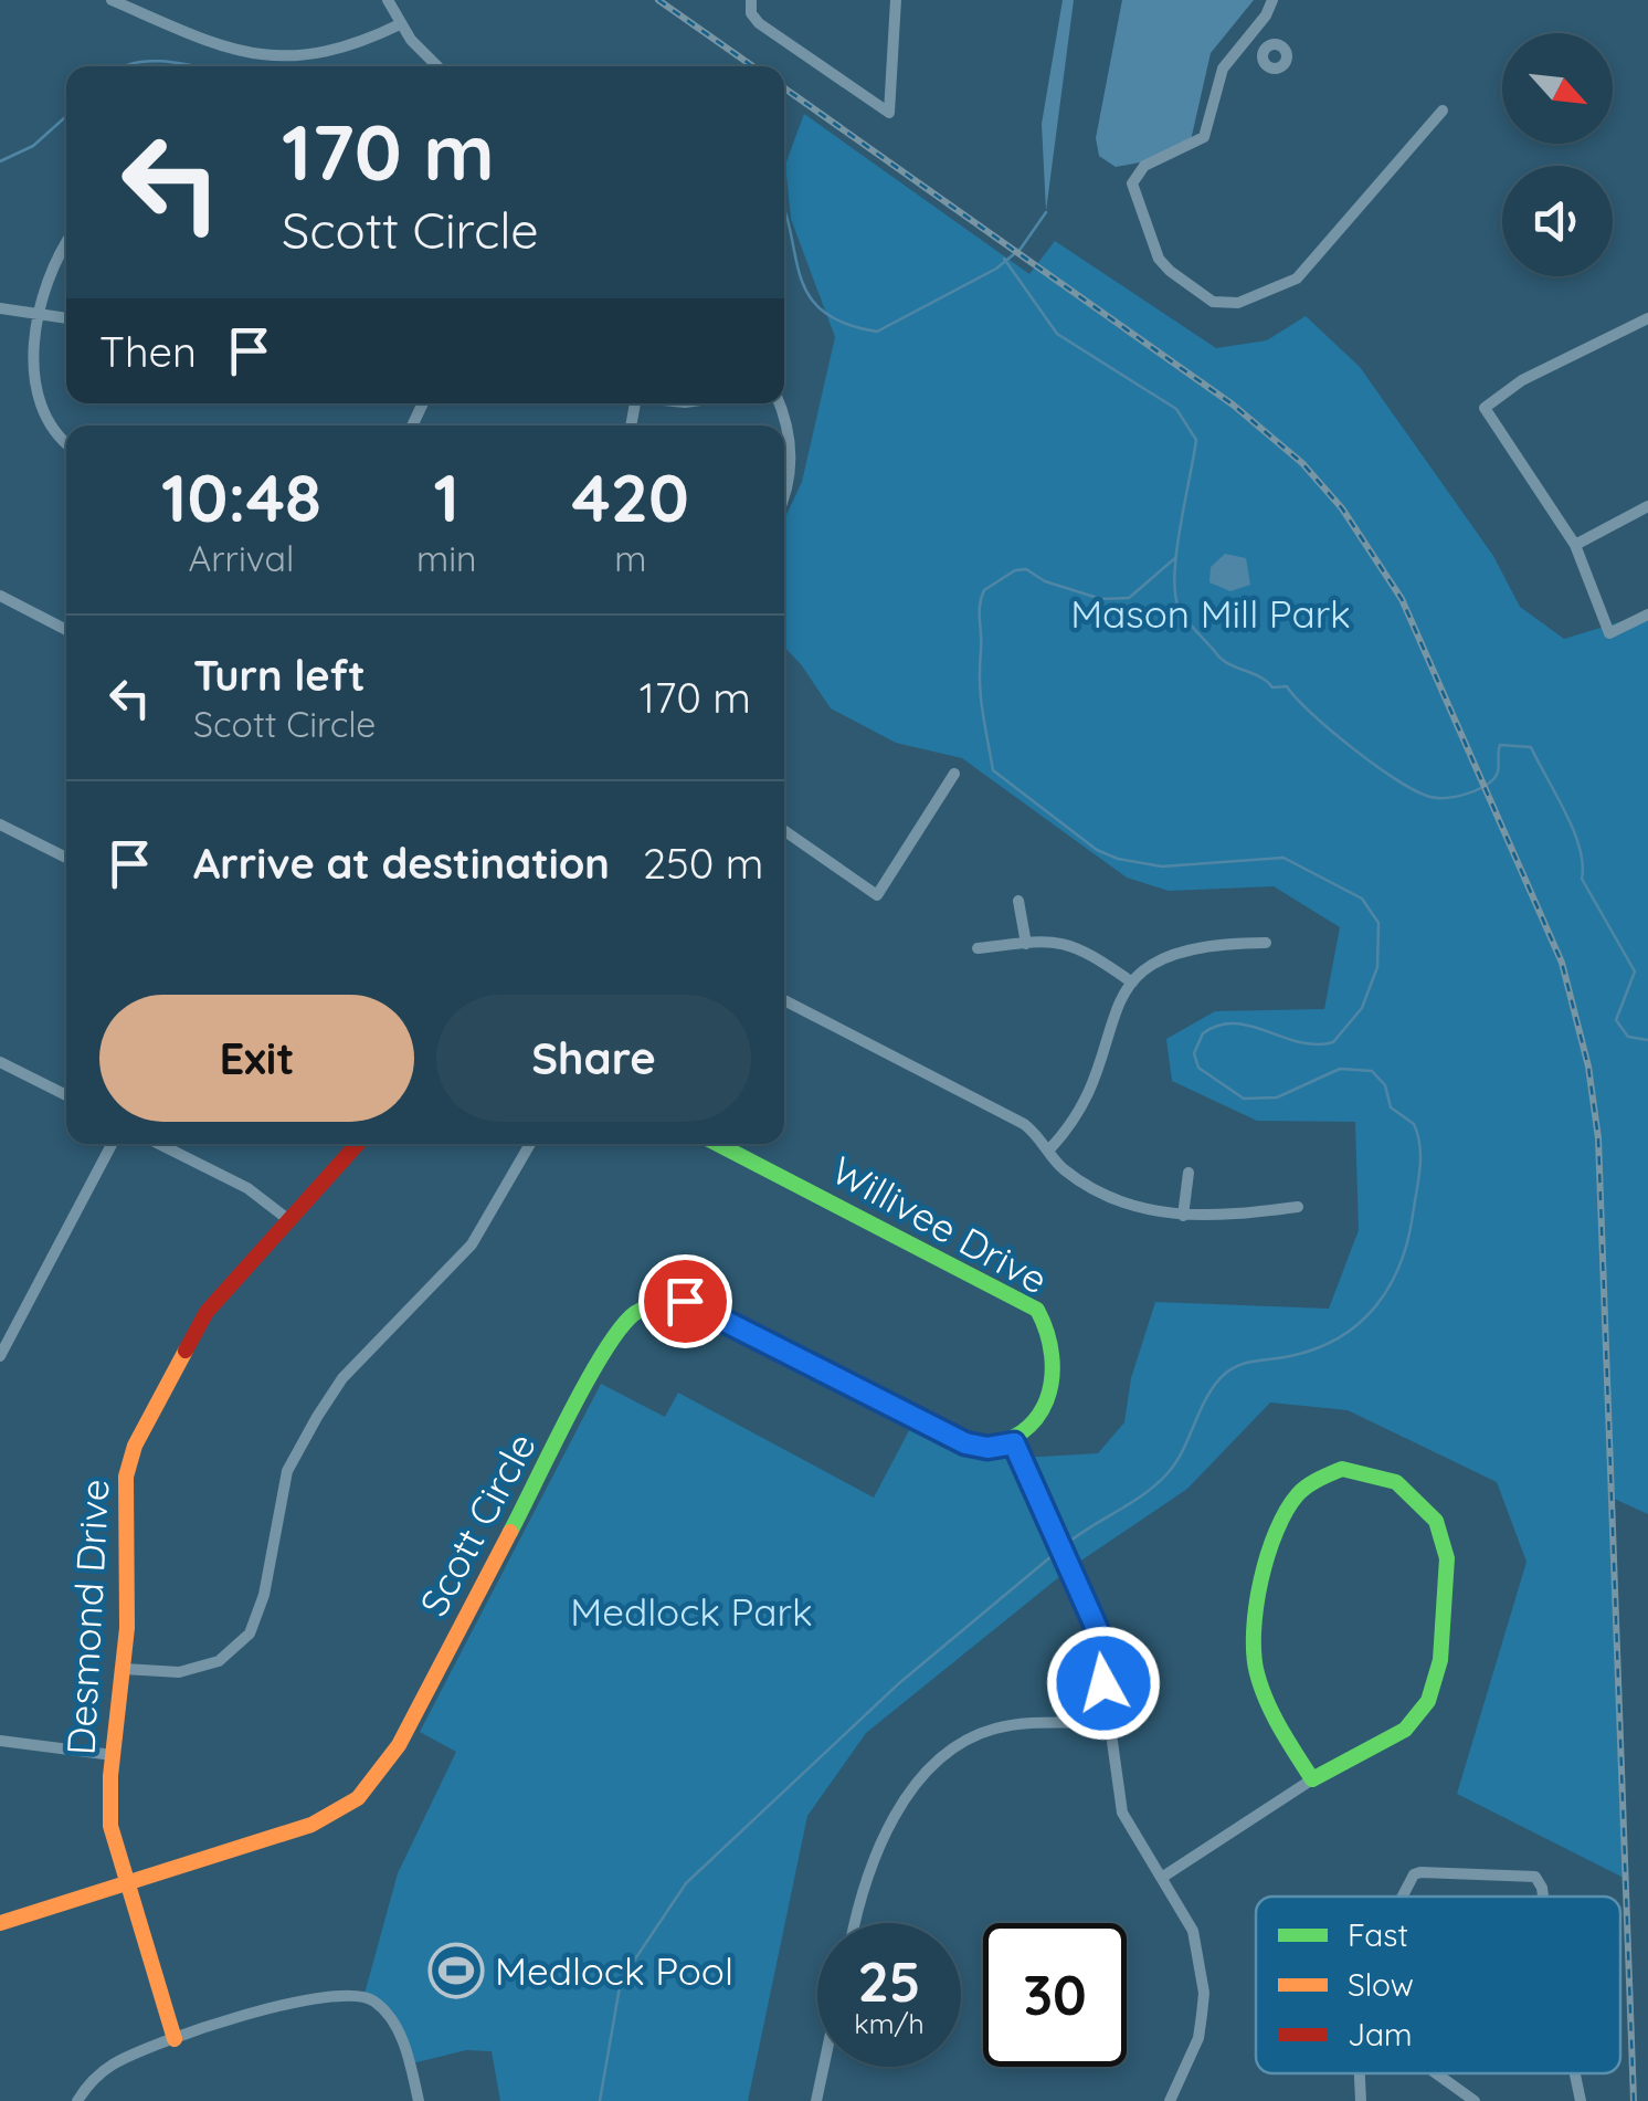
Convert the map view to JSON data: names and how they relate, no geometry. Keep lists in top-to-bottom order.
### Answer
{
  "streets": {
    "street": ["Willivee Drive", "Scott Circle", "Desmond Drive"]
  },
  "crossings": [
    ["Willivee Drive", "Scott Circle"],
    ["Scott Circle", "Desmond Drive"]
  ],
  "parks": ["Mason Mill Park", "Medlock Park"],
  "places": {
    "sports": ["Medlock Pool"]
  },
  "legend": ["Fast", "Slow", "Jam"],
  "north": "bottom right",
  "page": {
    "turn": ["170 m", "Scott Circle"],
    "then": "Then",
    "eta": [
      "10:48",
      "Arrival",
      "1",
      "min",
      "420",
      "m"
    ],
    "list": [
      {
        "name": "Turn left",
        "note": "Scott Circle",
        "value": "170 m"
      },
      {
        "name": "Arrive at destination",
        "value": "250 m"
      }
    ],
    "buttons": ["Exit", "Share"],
    "speed": "25 km/h",
    "limit": "30"
  }
}
